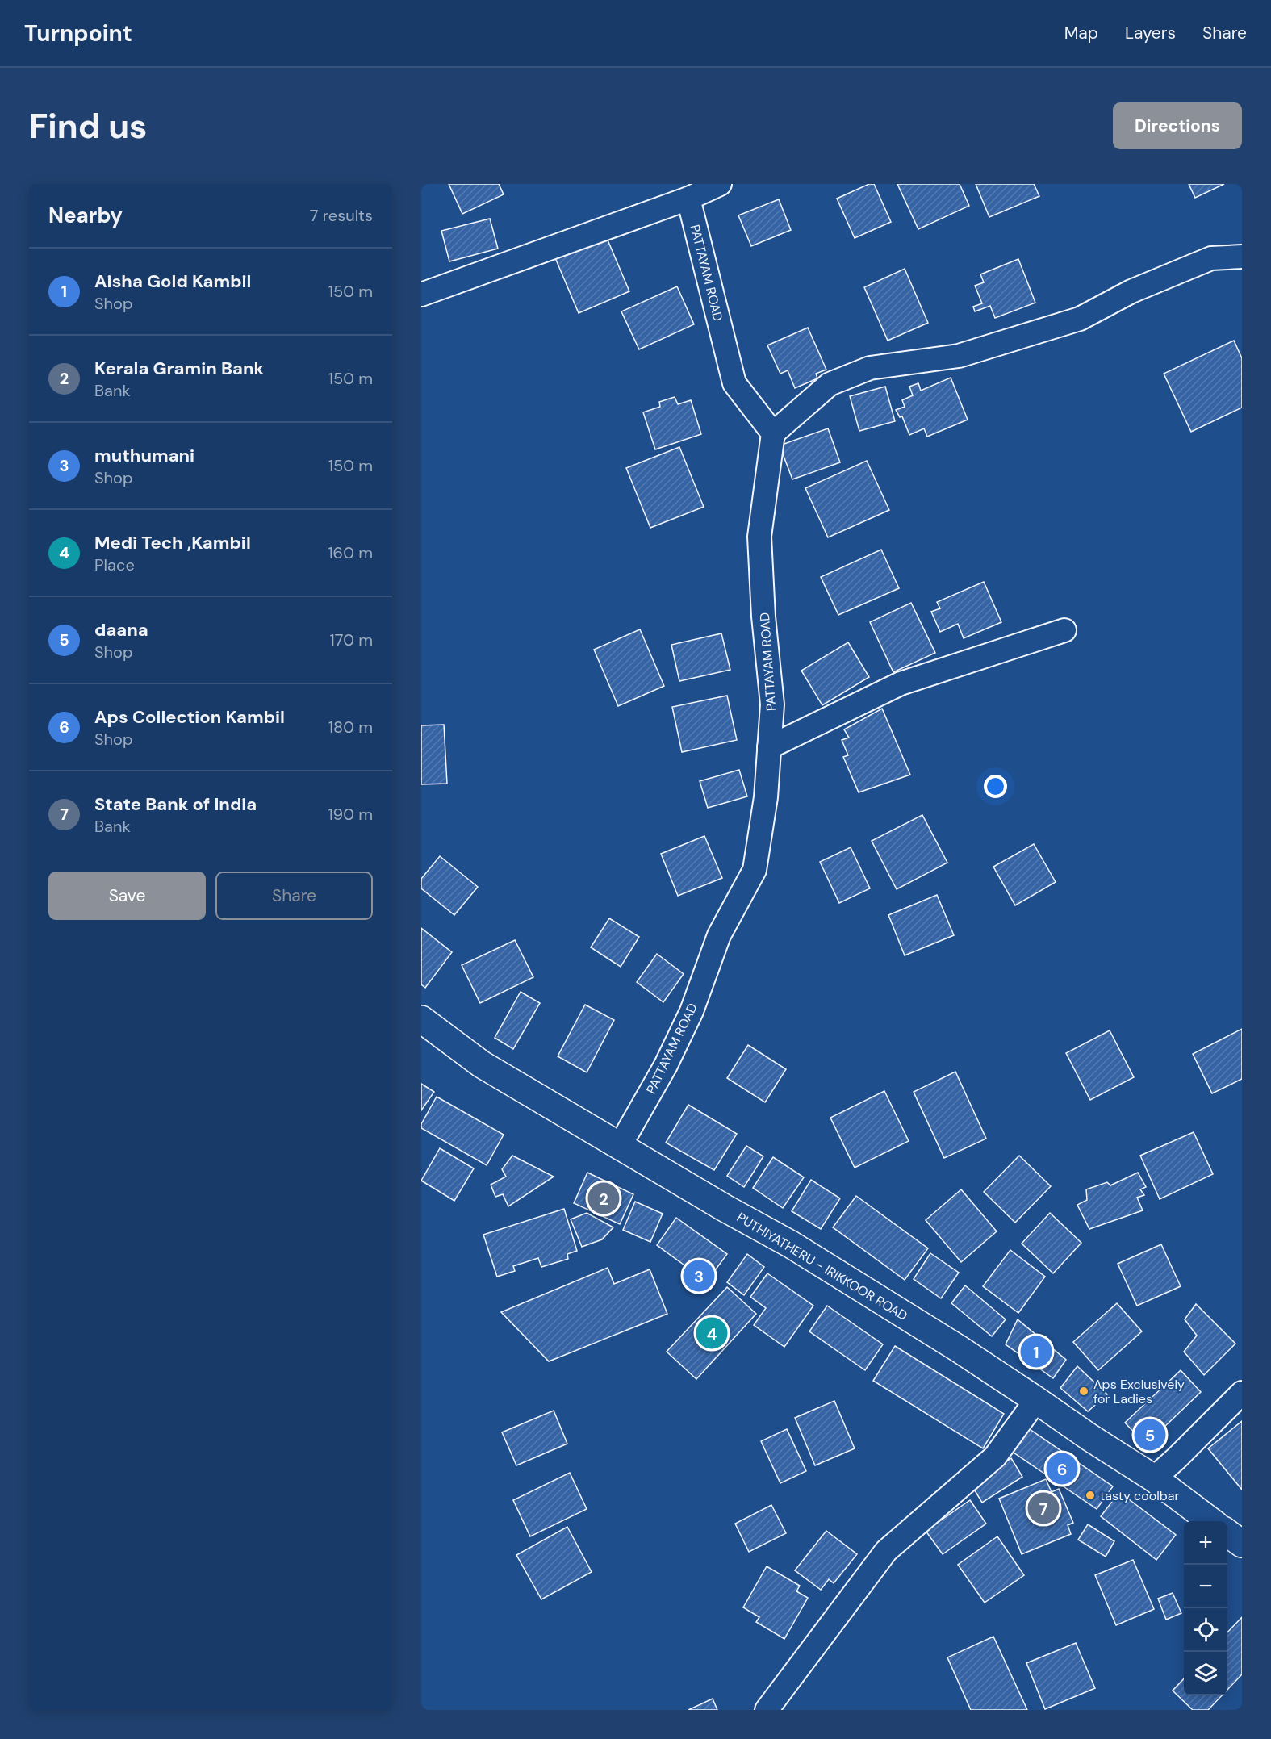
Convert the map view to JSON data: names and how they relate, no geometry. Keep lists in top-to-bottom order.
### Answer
{
  "streets": {
    "main road": ["PUTHIYATHERU - IRIKKOOR ROAD"],
    "street": ["PATTAYAM ROAD"]
  },
  "crossings": [
    ["PATTAYAM ROAD", "PUTHIYATHERU - IRIKKOOR ROAD"]
  ],
  "places": ["Aps Exclusively for Ladies", "tasty coolbar"],
  "page": {
    "header": "Turnpoint",
    "nav": ["Map", "Layers", "Share"],
    "buttons": [
      "Directions",
      ["Save", "Share"]
    ],
    "title": "Find us",
    "heading": ["Nearby", "7 results"],
    "list": [
      {
        "mark": "1",
        "name": "Aisha Gold Kambil",
        "note": "Shop",
        "value": "150 m"
      },
      {
        "mark": "2",
        "name": "Kerala Gramin Bank",
        "note": "Bank",
        "value": "150 m"
      },
      {
        "mark": "3",
        "name": "muthumani",
        "note": "Shop",
        "value": "150 m"
      },
      {
        "mark": "4",
        "name": "Medi Tech ,Kambil",
        "note": "Place",
        "value": "160 m"
      },
      {
        "mark": "5",
        "name": "daana",
        "note": "Shop",
        "value": "170 m"
      },
      {
        "mark": "6",
        "name": "Aps Collection Kambil",
        "note": "Shop",
        "value": "180 m"
      },
      {
        "mark": "7",
        "name": "State Bank of India",
        "note": "Bank",
        "value": "190 m"
      }
    ],
    "pins": [
      "2",
      "3",
      "4",
      "1",
      "5",
      "6",
      "7"
    ],
    "map_buttons": ["+", "−"]
  }
}
